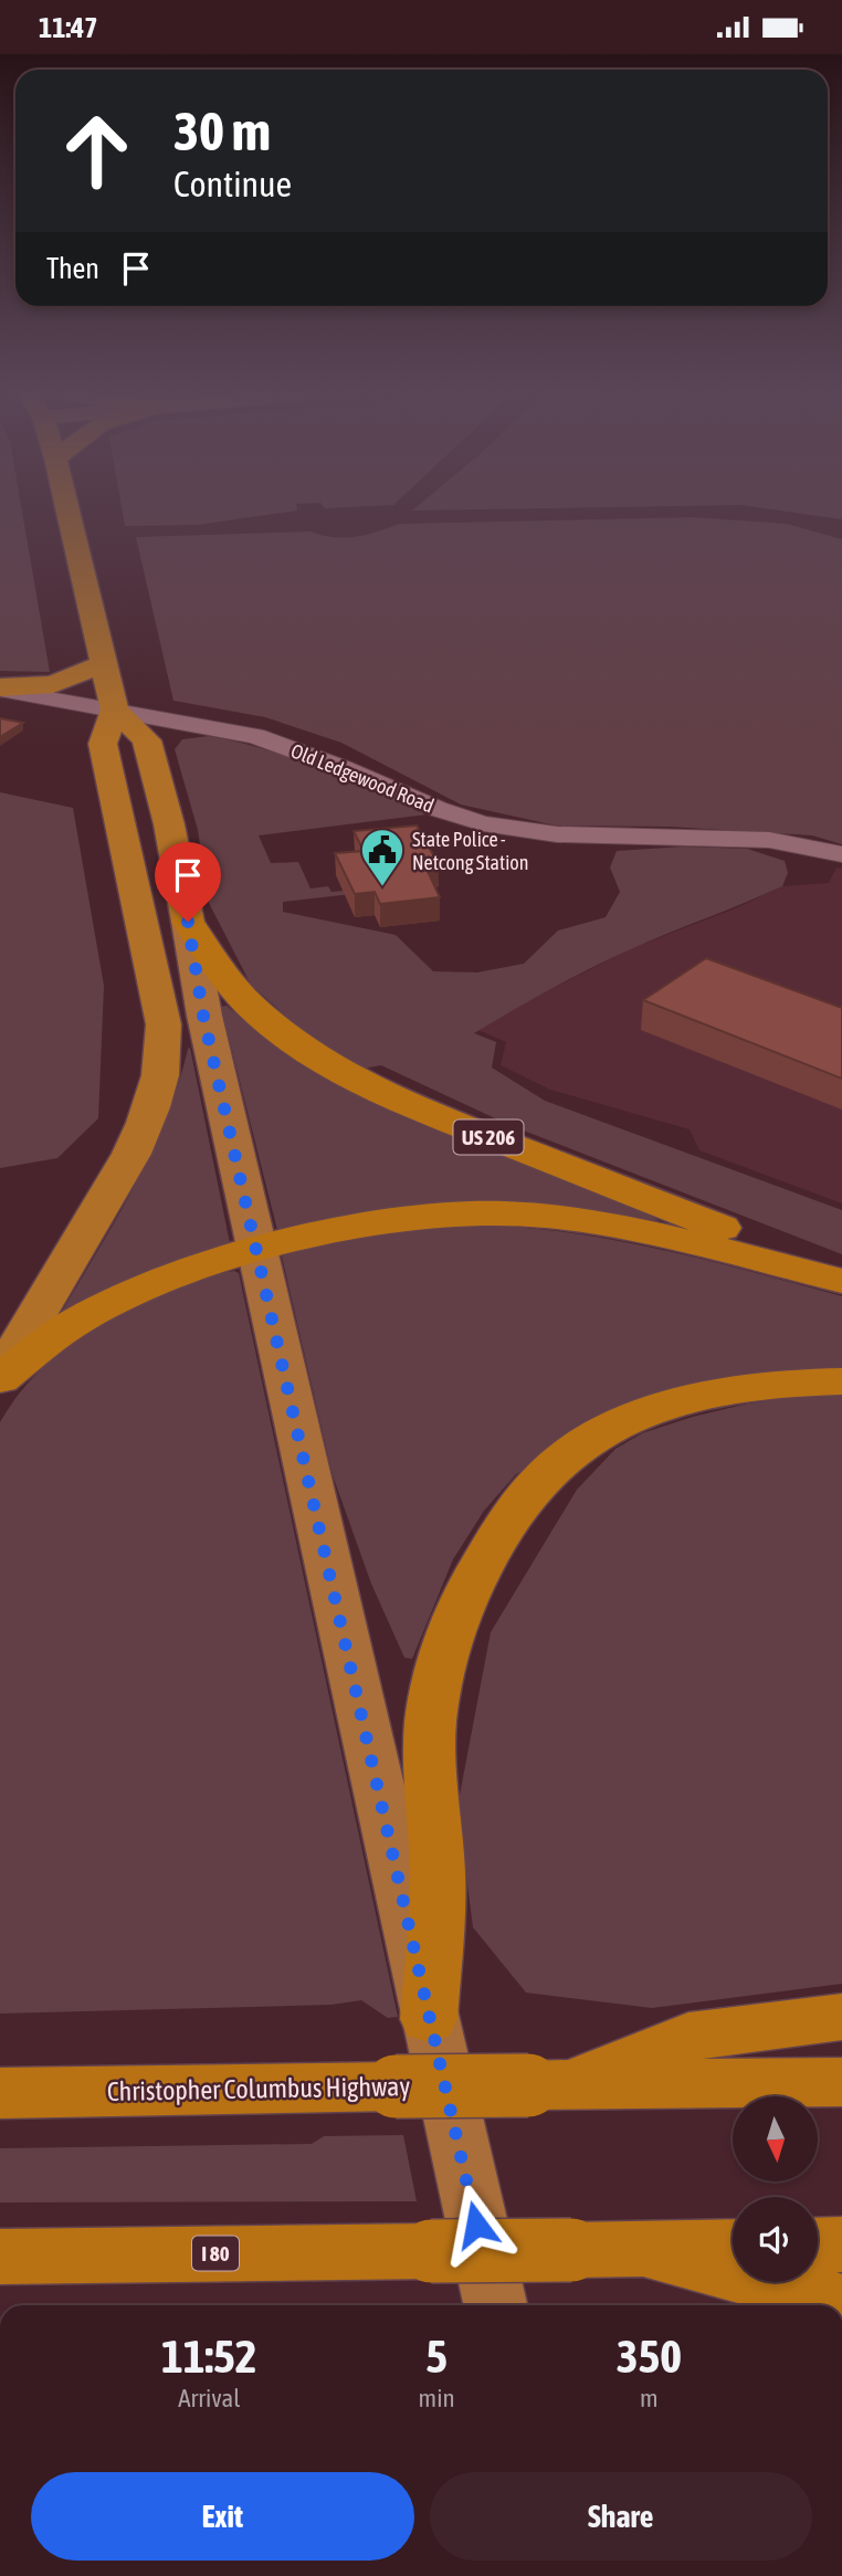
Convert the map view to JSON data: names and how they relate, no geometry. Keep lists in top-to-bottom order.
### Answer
{
  "streets": {
    "highway": ["US 206", "Christopher Columbus Highway", "I 80"],
    "street": ["Old Ledgewood Road"]
  },
  "crossings": [
    ["Old Ledgewood Road", "US 206"]
  ],
  "places": {
    "public building": ["State Police - Netcong Station"]
  },
  "north": "bottom",
  "page": {
    "status": "11:47",
    "turn": ["30 m", "Continue"],
    "then": "Then",
    "eta": [
      "11:52",
      "Arrival",
      "5",
      "min",
      "350",
      "m"
    ],
    "buttons": ["Exit", "Share"]
  }
}
